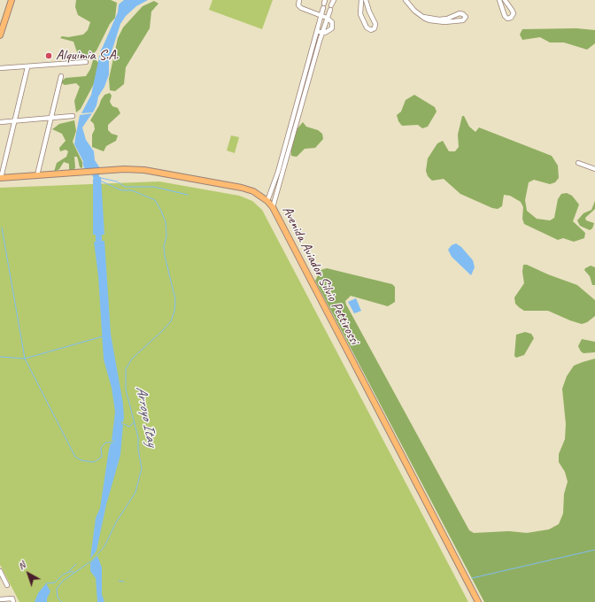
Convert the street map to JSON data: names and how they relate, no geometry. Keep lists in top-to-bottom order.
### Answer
{
  "streets": {
    "main road": ["Avenida Aviador Silvio Pettirossi"]
  },
  "water": ["Arroyo Itay"],
  "places": ["Alquimia S.A."],
  "north": "top left"
}
